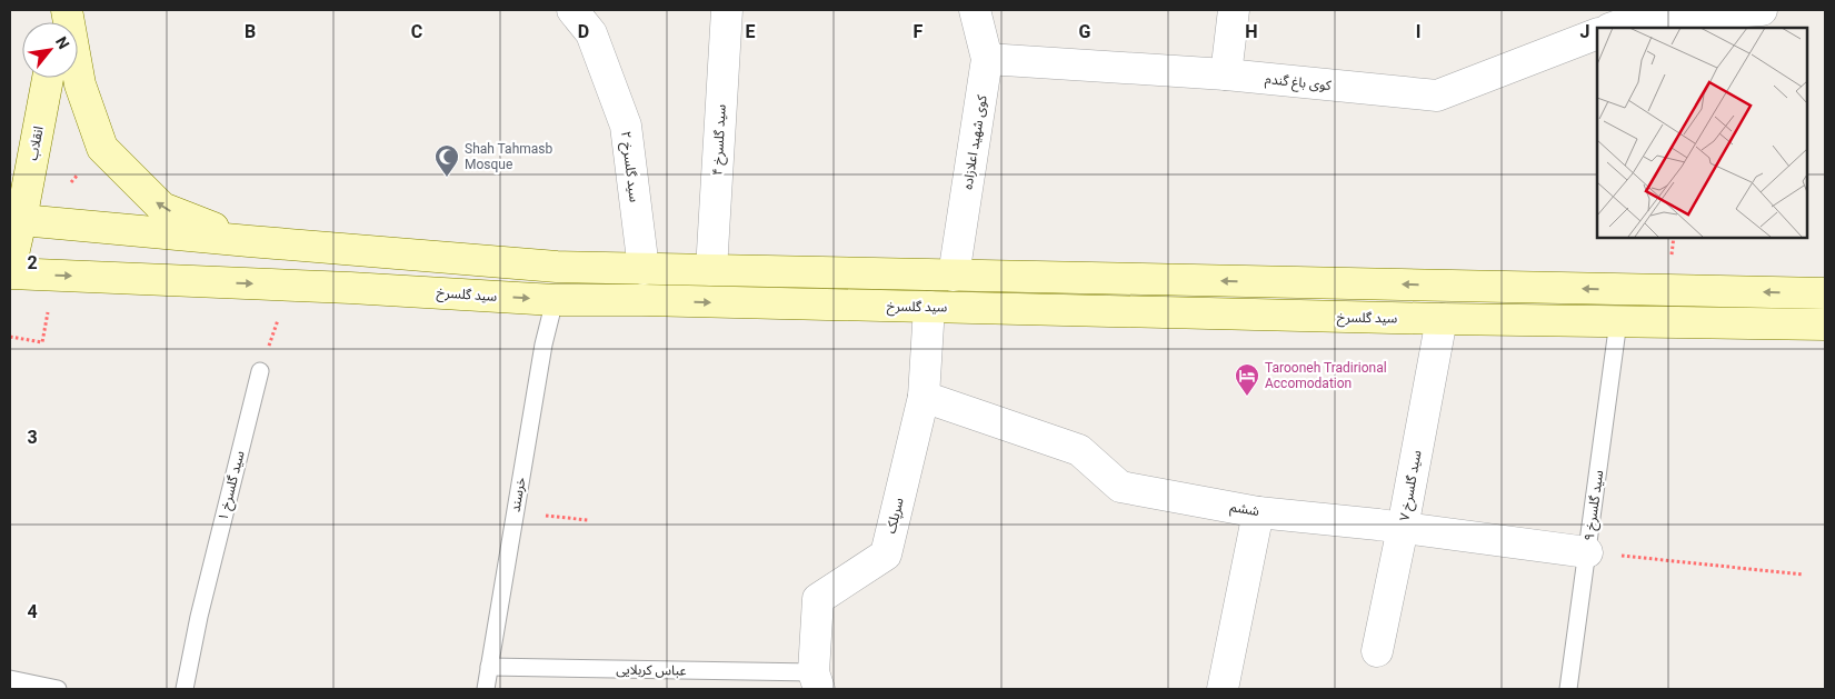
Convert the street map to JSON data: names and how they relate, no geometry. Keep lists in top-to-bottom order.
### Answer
{
  "streets": {
    "main road": ["انقلاب", "سید گلسرخ"],
    "street": [
      "کوی باغ گندم",
      "سید گلسرخ ۴",
      "کوی شهید اعلازاده",
      "سید گلسرخ ۲",
      "سید گلسرخ ۷",
      "ششم",
      "سرپلک"
    ],
    "lane": [
      "سید گلسرخ ۱",
      "خرسند",
      "سید گلسرخ ۹",
      "عباس کربلایی"
    ]
  },
  "crossings": [
    ["کوی باغ گندم", "کوی شهید اعلازاده"],
    ["سید گلسرخ", "سید گلسرخ ۷"],
    ["سید گلسرخ", "خرسند"],
    ["سید گلسرخ", "سید گلسرخ ۹"],
    ["سید گلسرخ", "سرپلک"],
    ["سید گلسرخ ۷", "ششم"],
    ["خرسند", "عباس کربلایی"],
    ["سید گلسرخ ۹", "ششم"],
    ["ششم", "سرپلک"],
    ["سرپلک", "عباس کربلایی"]
  ],
  "places": {
    "mosque": ["Shah Tahmasb Mosque"],
    "hotel": ["Tarooneh Tradirional Accomodation"]
  },
  "north": "top right",
  "grid": {
    "columns": [
      "B",
      "C",
      "D",
      "E",
      "F",
      "G",
      "H",
      "I",
      "J"
    ],
    "rows": ["2", "3", "4"]
  }
}
